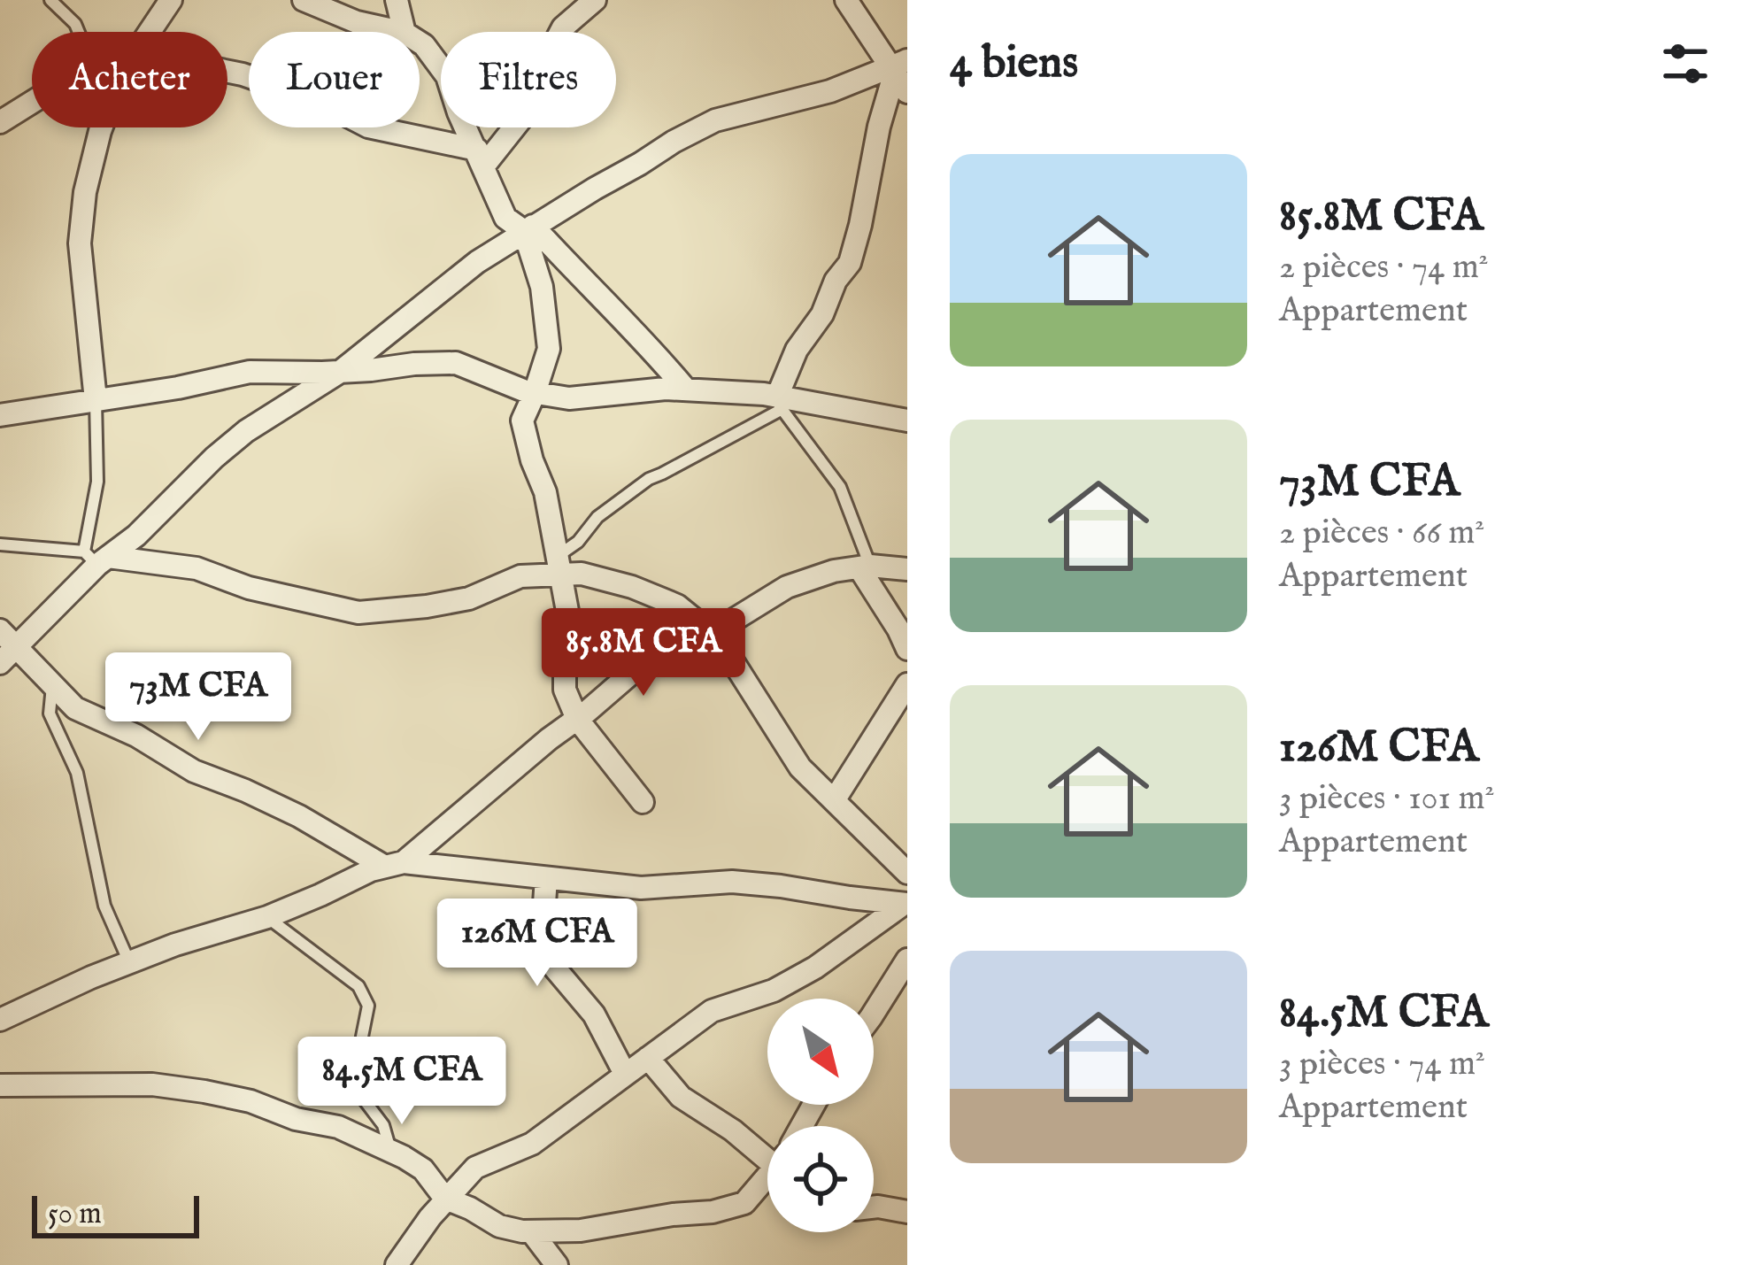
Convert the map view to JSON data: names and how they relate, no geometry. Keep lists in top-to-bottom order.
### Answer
{
  "scale_bar": "50 m",
  "north": "bottom right",
  "page": {
    "heading": "4 biens",
    "chip": ["Acheter", "Louer", "Filtres"],
    "list": [
      {
        "name": "85.8M CFA",
        "note": "2 pièces · 74 m² · Appartement"
      },
      {
        "name": "73M CFA",
        "note": "2 pièces · 66 m² · Appartement"
      },
      {
        "name": "126M CFA",
        "note": "3 pièces · 101 m² · Appartement"
      },
      {
        "name": "84.5M CFA",
        "note": "3 pièces · 74 m² · Appartement"
      }
    ],
    "price": [
      "85.8M CFA",
      "73M CFA",
      "126M CFA",
      "84.5M CFA"
    ],
    "scale": "50 m"
  }
}
